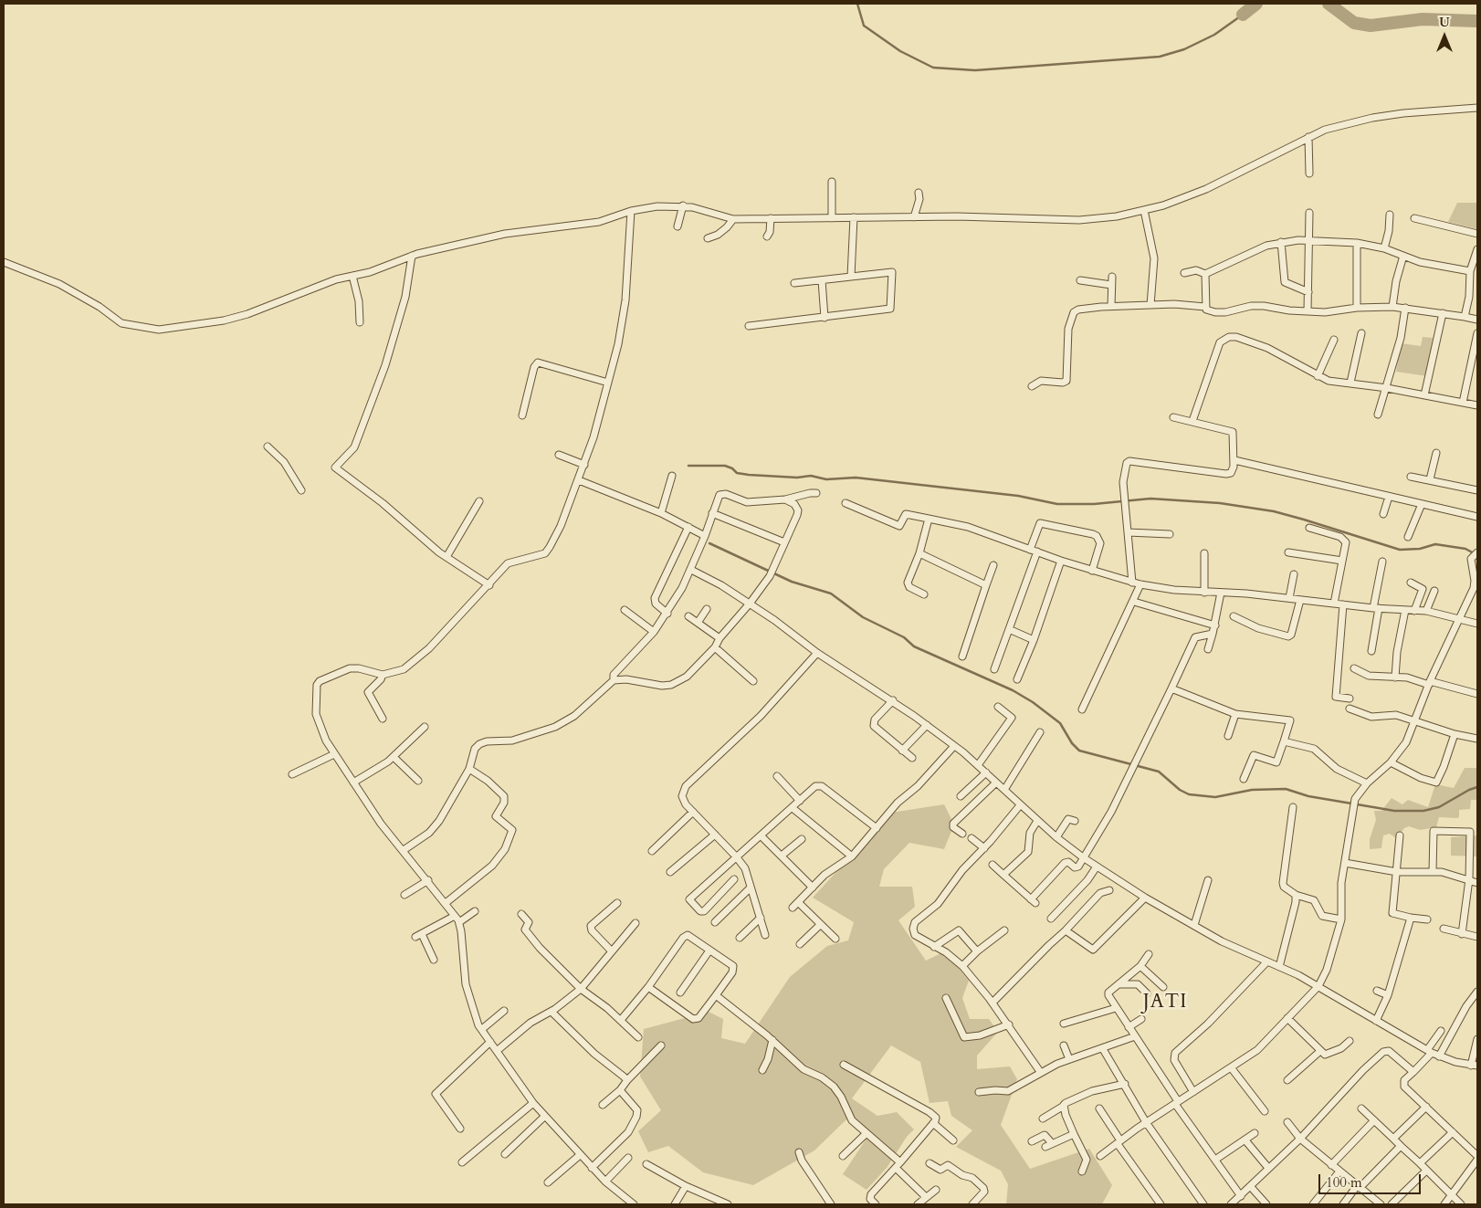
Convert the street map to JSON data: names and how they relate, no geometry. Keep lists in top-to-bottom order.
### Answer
{
  "districts": ["JATI"],
  "scale_bar": "100 m",
  "north": "top"
}
